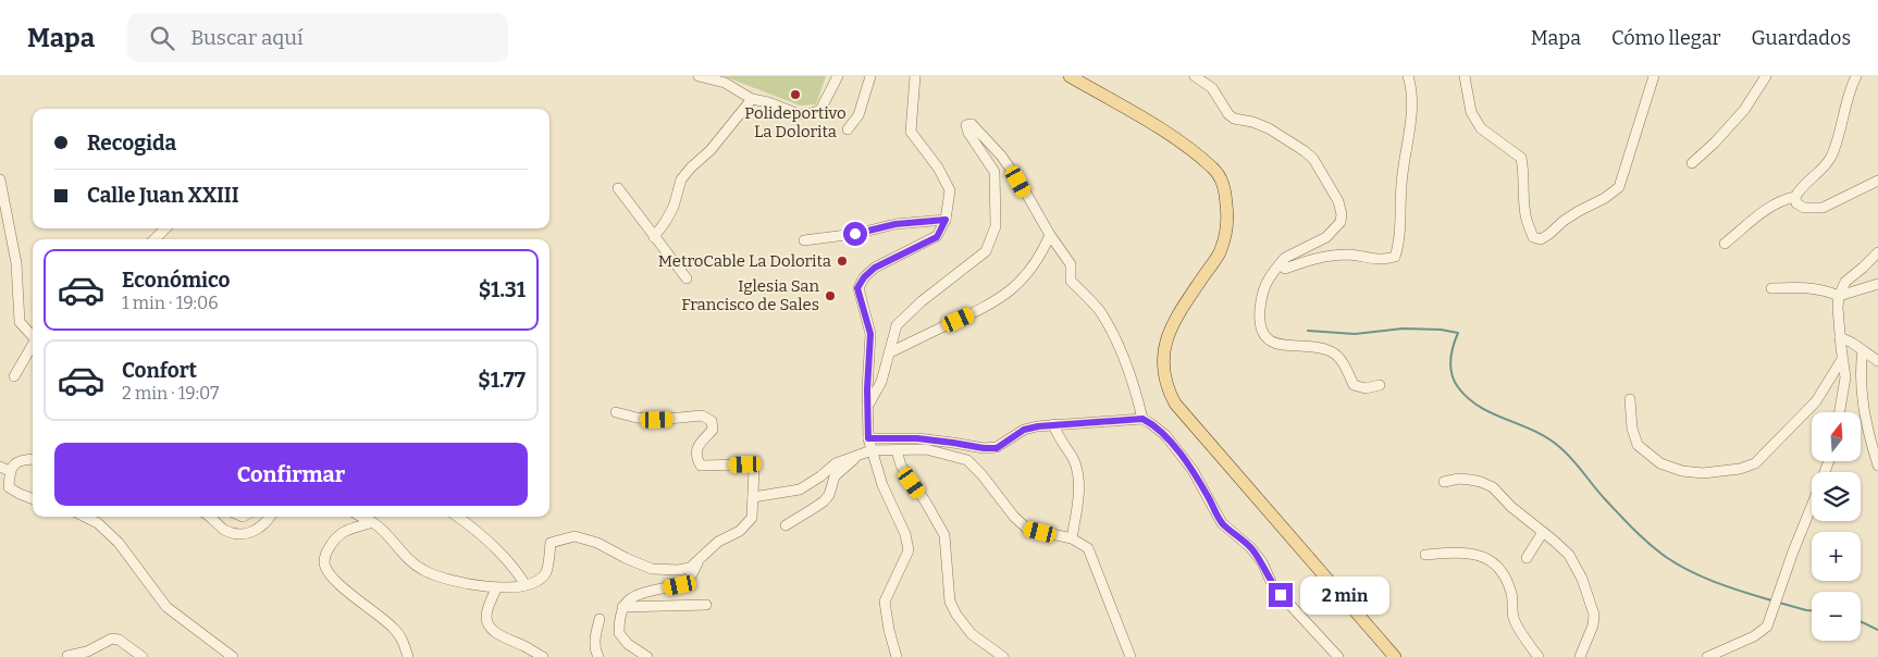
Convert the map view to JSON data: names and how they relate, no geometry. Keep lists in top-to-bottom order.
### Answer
{
  "places": ["Polideportivo La Dolorita", "MetroCable La Dolorita", "Iglesia San Francisco de Sales"],
  "north": "top",
  "page": {
    "header": "Mapa",
    "search": "Buscar aquí",
    "nav": ["Mapa", "Cómo llegar", "Guardados"],
    "banner": ["Recogida", "Calle Juan XXIII"],
    "list": [
      {
        "name": "Económico",
        "note": "1 min · 19:06",
        "value": "$1.31"
      },
      {
        "name": "Confort",
        "note": "2 min · 19:07",
        "value": "$1.77"
      }
    ],
    "map_buttons": ["+", "−"],
    "buttons": "Confirmar",
    "bubble": "2 min"
  }
}
